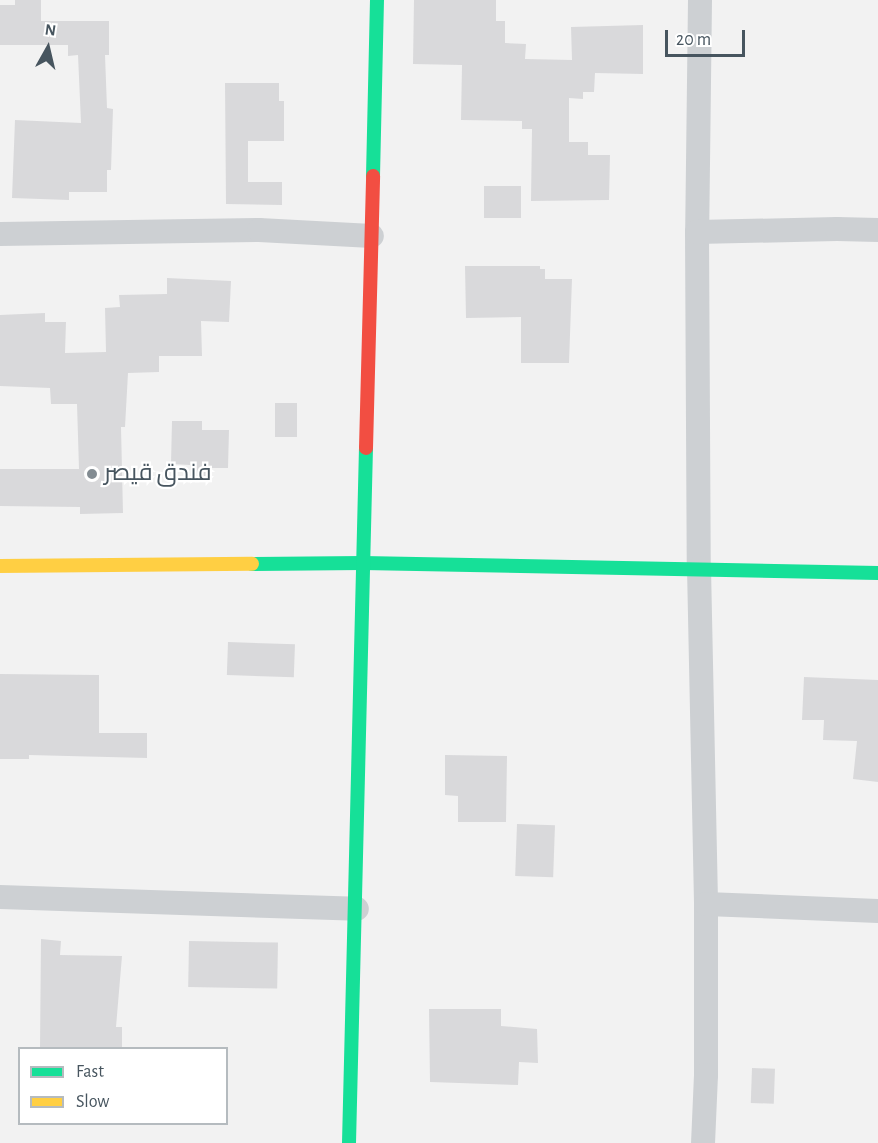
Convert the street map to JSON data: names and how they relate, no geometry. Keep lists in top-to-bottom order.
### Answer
{
  "places": ["فندق قيصر"],
  "legend": ["Fast", "Slow"],
  "scale_bar": "20 m",
  "north": "top"
}
